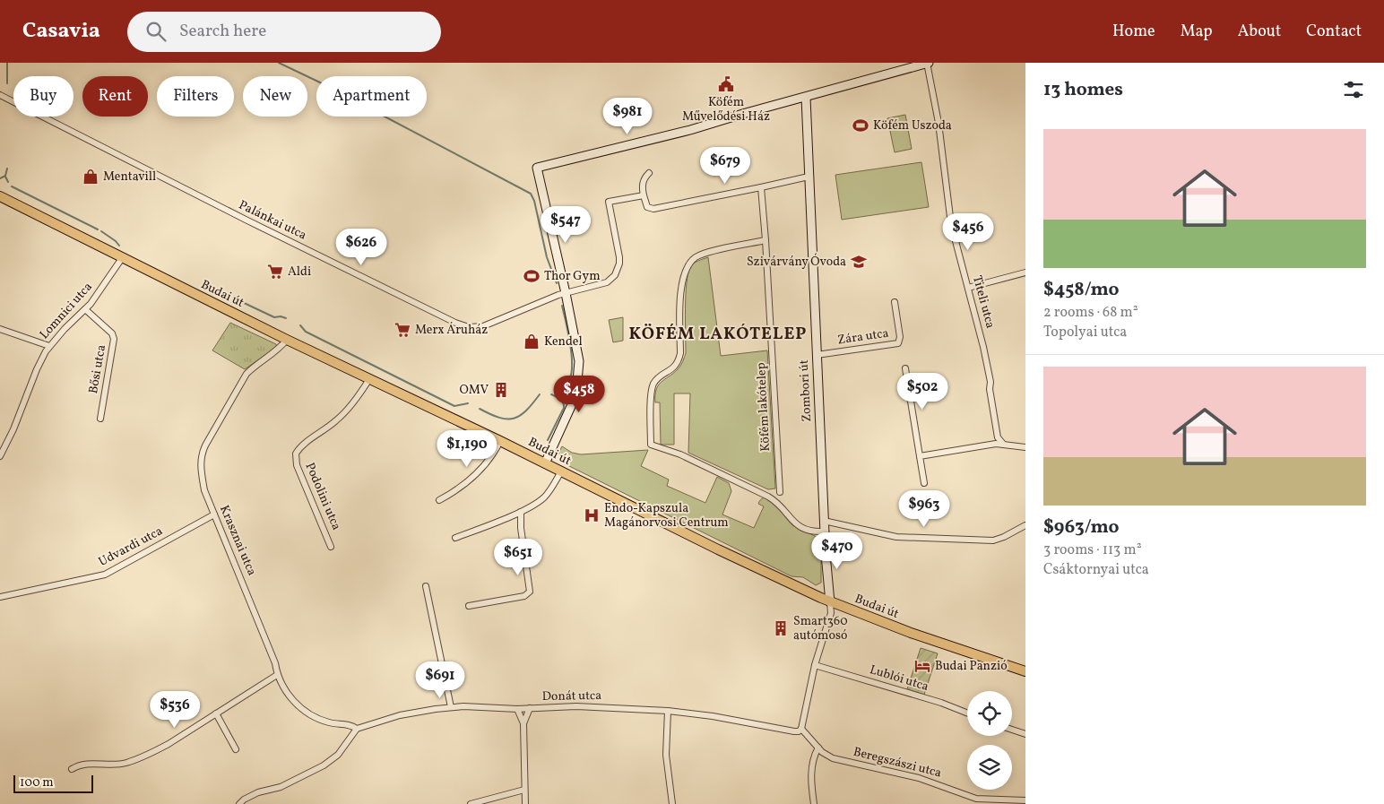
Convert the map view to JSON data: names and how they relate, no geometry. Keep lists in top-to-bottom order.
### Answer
{
  "streets": {
    "main road": ["Budai út"],
    "street": [
      "Palánkai utca",
      "Titeli utca",
      "Lomnici utca",
      "Zára utca",
      "Bősi utca",
      "Zombori út",
      "Köfém lakótelep",
      "Podolini utca",
      "Krasznai utca",
      "Udvardi utca",
      "Lublói utca",
      "Donát utca",
      "Beregszászi utca"
    ]
  },
  "crossings": [
    ["Budai út", "Lomnici utca"],
    ["Budai út", "Zombori út"],
    ["Budai út", "Podolini utca"],
    ["Budai út", "Krasznai utca"],
    ["Lomnici utca", "Bősi utca"],
    ["Zára utca", "Zombori út"],
    ["Krasznai utca", "Udvardi utca"],
    ["Krasznai utca", "Donát utca"],
    ["Donát utca", "Beregszászi utca"]
  ],
  "districts": ["KÖFÉM LAKÓTELEP"],
  "places": {
    "public building": ["Köfém Művelődési Ház"],
    "sports": ["Köfém Uszoda", "Thor Gym"],
    "shop": ["Mentavill", "Kendel"],
    "school or university": ["Szivárvány Óvoda"],
    "supermarket": ["Aldi", "Merx Áruház"],
    "building": ["OMV", "Smart360 autómosó"],
    "hospital": ["Endo-Kapszula Magánorvosi Centrum"],
    "hotel": ["Budai Panzió"]
  },
  "scale_bar": "100 m",
  "page": {
    "header": "Casavia",
    "search": "Search here",
    "nav": [
      "Home",
      "Map",
      "About",
      "Contact"
    ],
    "heading": "13 homes",
    "chip": [
      "Buy",
      "Rent",
      "Filters",
      "New",
      "Apartment"
    ],
    "price": [
      "$981",
      "$679",
      "$547",
      "$456",
      "$626",
      "$502",
      "$458",
      "$1,190",
      "$963",
      "$470",
      "$651",
      "$691",
      "$536"
    ],
    "list": [
      {
        "name": "$458/mo",
        "note": "2 rooms · 68 m² · Topolyai utca"
      },
      {
        "name": "$963/mo",
        "note": "3 rooms · 113 m² · Csáktornyai utca"
      }
    ],
    "scale": "100 m"
  }
}
